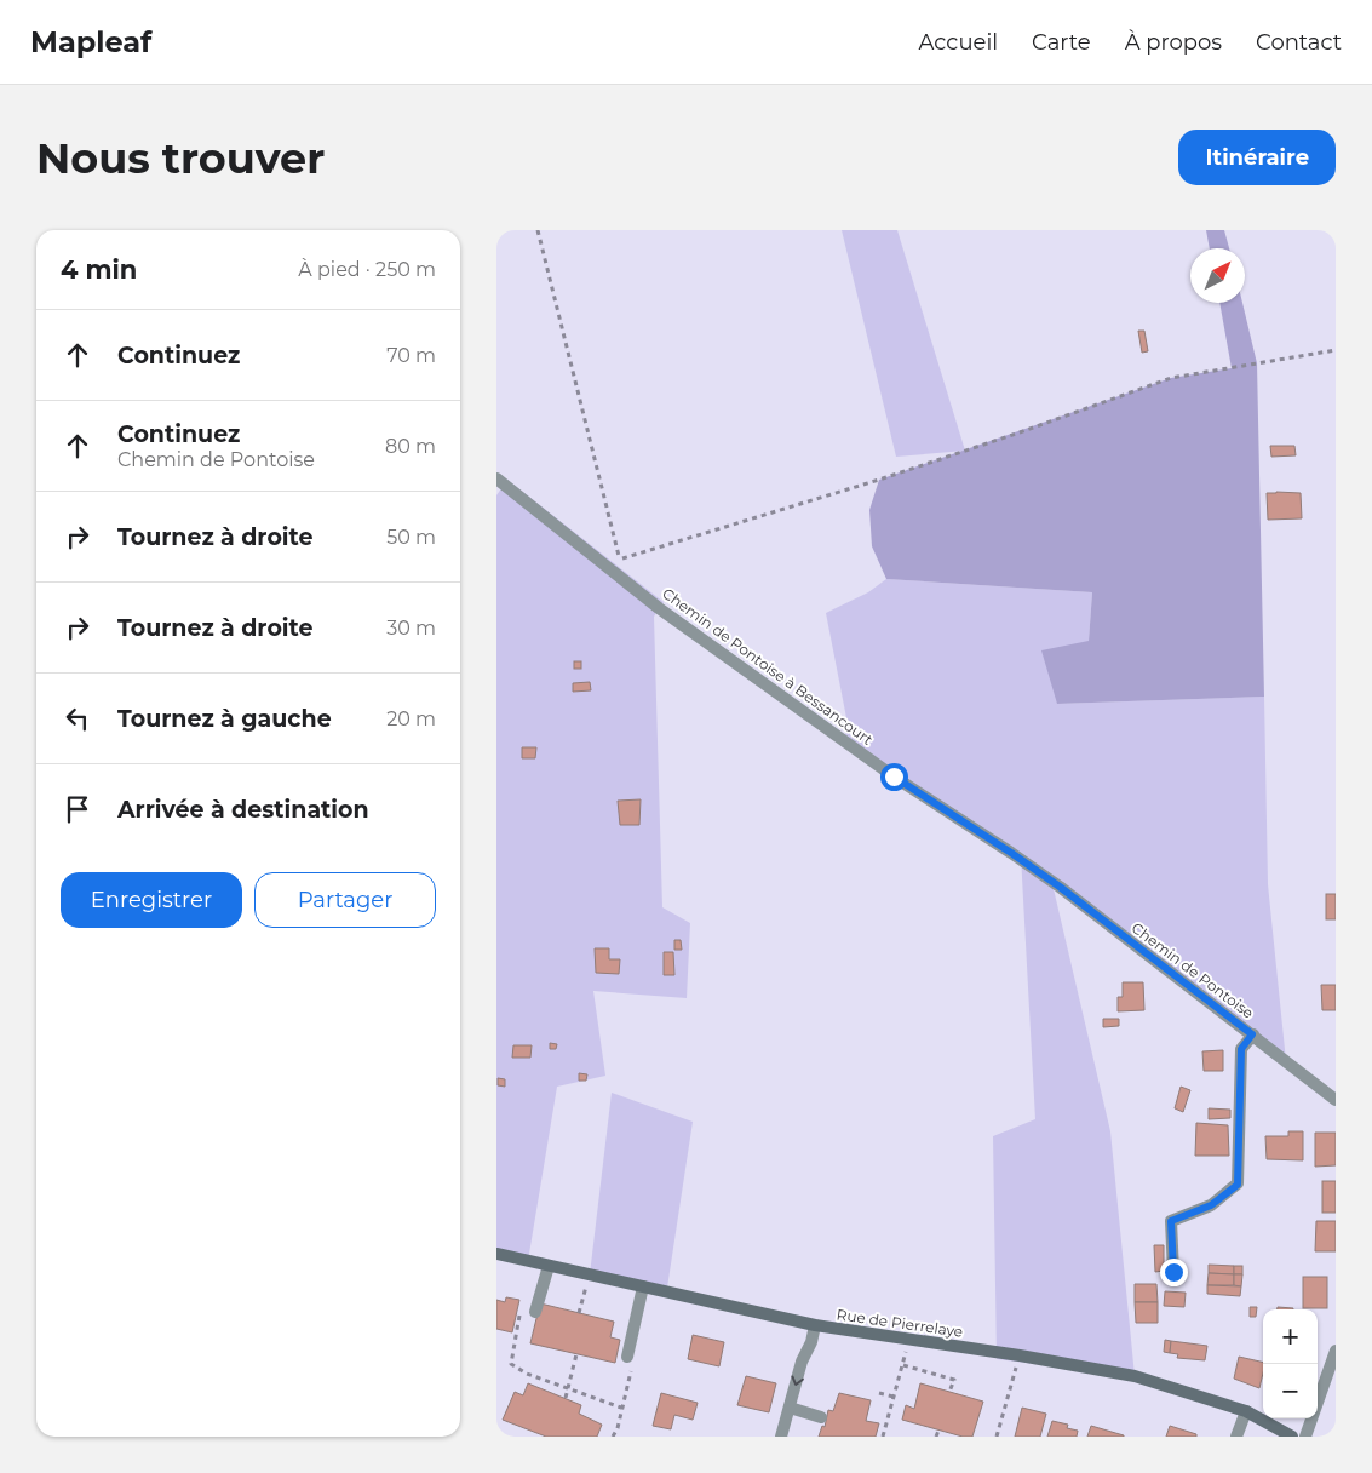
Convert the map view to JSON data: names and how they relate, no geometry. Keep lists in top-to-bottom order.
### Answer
{
  "streets": {
    "main road": ["Rue de Pierrelaye"],
    "street": ["Chemin de Pontoise à Bessancourt", "Chemin de Pontoise"]
  },
  "crossings": [
    ["Chemin de Pontoise à Bessancourt", "Chemin de Pontoise"]
  ],
  "north": "top right",
  "page": {
    "header": "Mapleaf",
    "nav": [
      "Accueil",
      "Carte",
      "À propos",
      "Contact"
    ],
    "buttons": [
      "Itinéraire",
      ["Enregistrer", "Partager"]
    ],
    "title": "Nous trouver",
    "heading": ["4 min", "À pied · 250 m"],
    "list": [
      ["Continuez", "70 m"],
      ["Continuez", "Chemin de Pontoise", "80 m"],
      ["Tournez à droite", "50 m"],
      ["Tournez à droite", "30 m"],
      ["Tournez à gauche", "20 m"],
      "Arrivée à destination"
    ],
    "map_buttons": ["+", "−"]
  }
}
